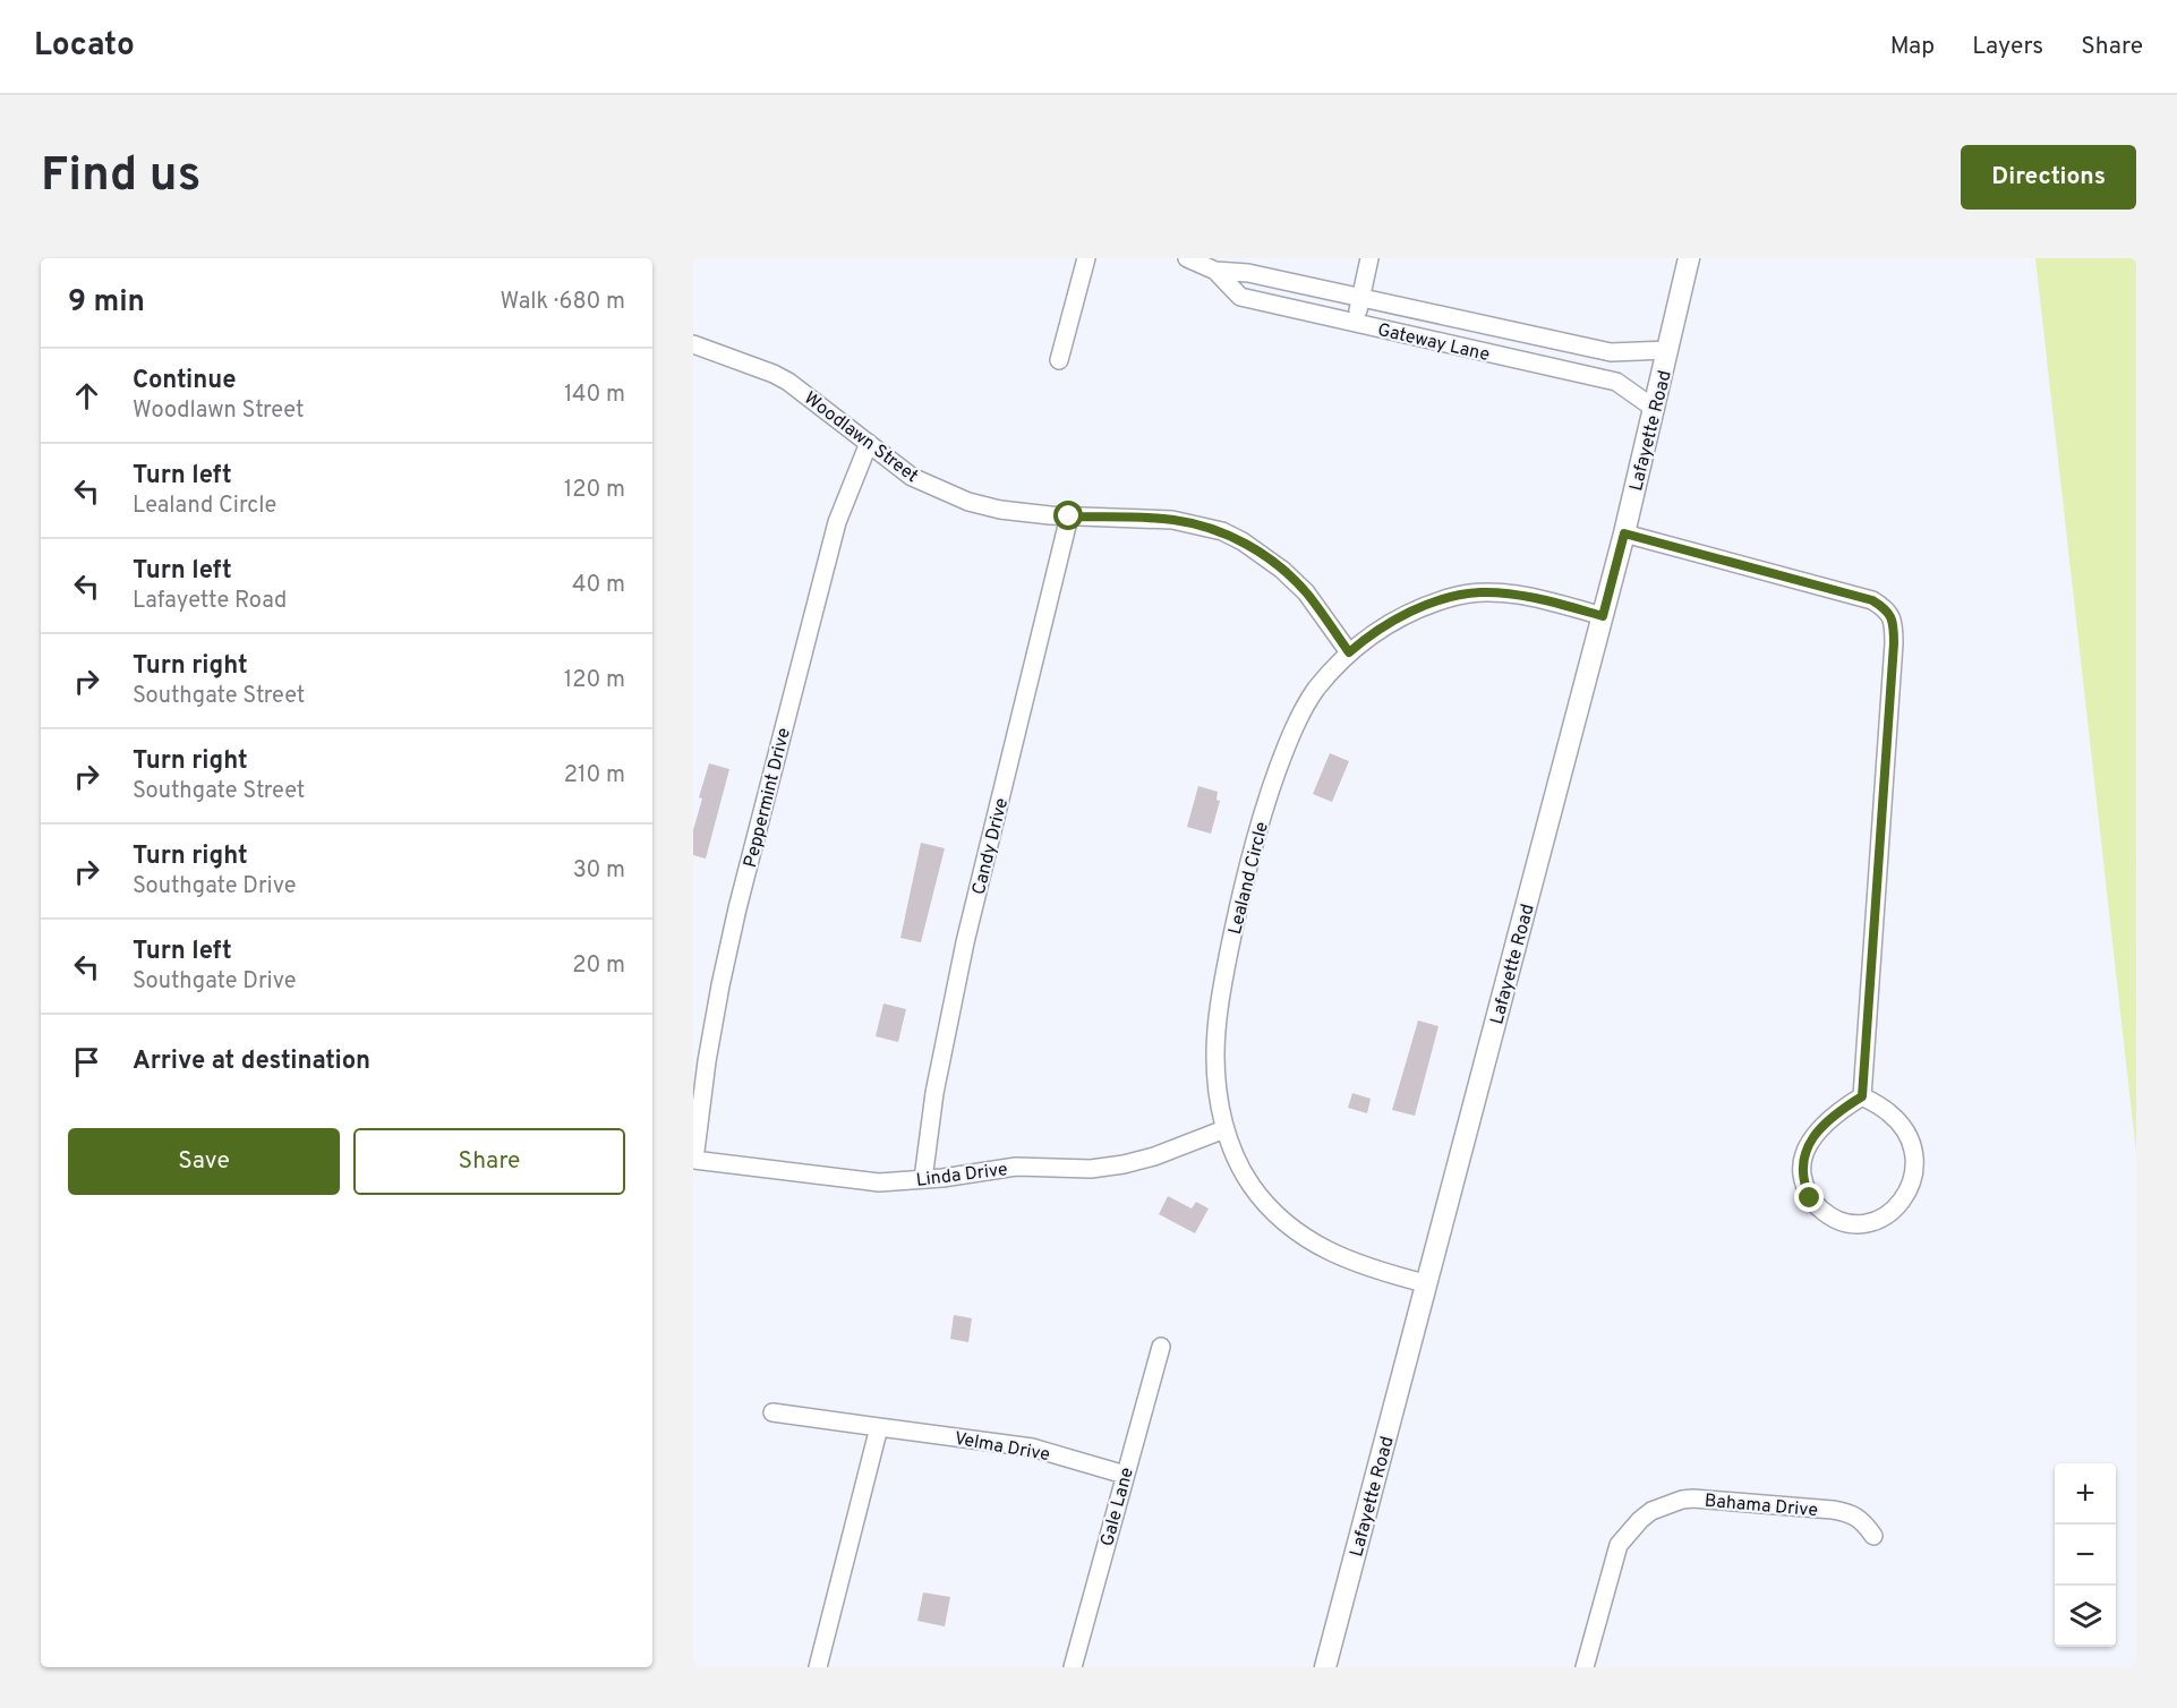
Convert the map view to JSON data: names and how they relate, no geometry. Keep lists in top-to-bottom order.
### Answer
{
  "streets": {
    "main road": ["Lafayette Road"],
    "street": [
      "Gateway Lane",
      "Woodlawn Street",
      "Peppermint Drive",
      "Candy Drive",
      "Lealand Circle",
      "Linda Drive",
      "Velma Drive",
      "Bahama Drive",
      "Gale Lane"
    ]
  },
  "crossings": [
    ["Gateway Lane", "Lafayette Road"],
    ["Lafayette Road", "Lealand Circle"],
    ["Woodlawn Street", "Peppermint Drive"],
    ["Woodlawn Street", "Candy Drive"],
    ["Woodlawn Street", "Lealand Circle"],
    ["Peppermint Drive", "Linda Drive"],
    ["Candy Drive", "Linda Drive"],
    ["Lealand Circle", "Linda Drive"],
    ["Velma Drive", "Gale Lane"]
  ],
  "page": {
    "header": "Locato",
    "nav": ["Map", "Layers", "Share"],
    "buttons": [
      "Directions",
      ["Save", "Share"]
    ],
    "title": "Find us",
    "heading": ["9 min", "Walk · 680 m"],
    "list": [
      ["Continue", "Woodlawn Street", "140 m"],
      ["Turn left", "Lealand Circle", "120 m"],
      ["Turn left", "Lafayette Road", "40 m"],
      ["Turn right", "Southgate Street", "120 m"],
      ["Turn right", "Southgate Street", "210 m"],
      ["Turn right", "Southgate Drive", "30 m"],
      ["Turn left", "Southgate Drive", "20 m"],
      "Arrive at destination"
    ],
    "map_buttons": ["+", "−"]
  }
}
